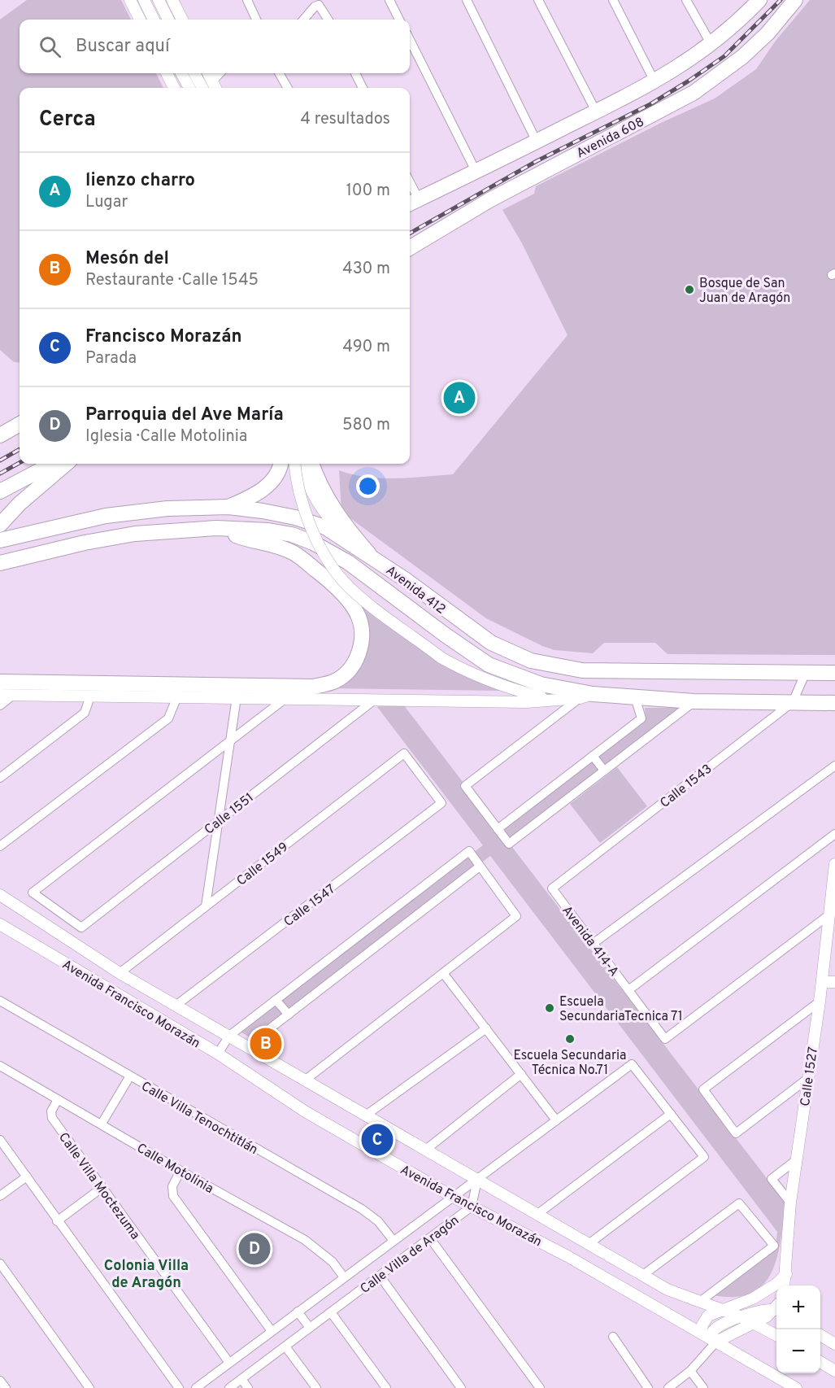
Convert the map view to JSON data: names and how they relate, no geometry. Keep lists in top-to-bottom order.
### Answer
{
  "streets": {
    "main road": ["Avenida 608", "Avenida 412"],
    "street": [
      "Calle 1543",
      "Calle 1551",
      "Calle 1549",
      "Calle 1547",
      "Avenida 414-A",
      "Avenida Francisco Morazán",
      "Calle 1527",
      "Calle Villa Tenochtitlán",
      "Calle Motolinia",
      "Calle Villa Moctezuma",
      "Calle Villa de Aragón"
    ]
  },
  "crossings": [
    ["Avenida 412", "Calle 1543"],
    ["Avenida 412", "Calle 1551"],
    ["Calle 1543", "Avenida 414-A"],
    ["Calle 1549", "Calle 1547"],
    ["Calle 1549", "Avenida Francisco Morazán"],
    ["Calle 1547", "Avenida Francisco Morazán"],
    ["Avenida 414-A", "Calle 1527"],
    ["Avenida Francisco Morazán", "Calle Villa de Aragón"],
    ["Calle Villa Tenochtitlán", "Calle Villa de Aragón"],
    ["Calle Motolinia", "Calle Villa Moctezuma"],
    ["Calle Motolinia", "Calle Villa de Aragón"],
    ["Calle Villa Moctezuma", "Calle Villa de Aragón"]
  ],
  "districts": ["Colonia Villa de Aragón"],
  "places": ["Bosque de San Juan de Aragón", "Escuela SecundariaTecnica 71", "Escuela Secundaria Técnica No.71"],
  "page": {
    "search": "Buscar aquí",
    "heading": ["Cerca", "4 resultados"],
    "list": [
      {
        "mark": "A",
        "name": "lienzo charro",
        "note": "Lugar",
        "value": "100 m"
      },
      {
        "mark": "B",
        "name": "Mesón del",
        "note": "Restaurante · Calle 1545",
        "value": "430 m"
      },
      {
        "mark": "C",
        "name": "Francisco Morazán",
        "note": "Parada",
        "value": "490 m"
      },
      {
        "mark": "D",
        "name": "Parroquia del Ave María",
        "note": "Iglesia · Calle Motolinia",
        "value": "580 m"
      }
    ],
    "pins": [
      "A",
      "B",
      "C",
      "D"
    ],
    "map_buttons": ["+", "−"]
  }
}
